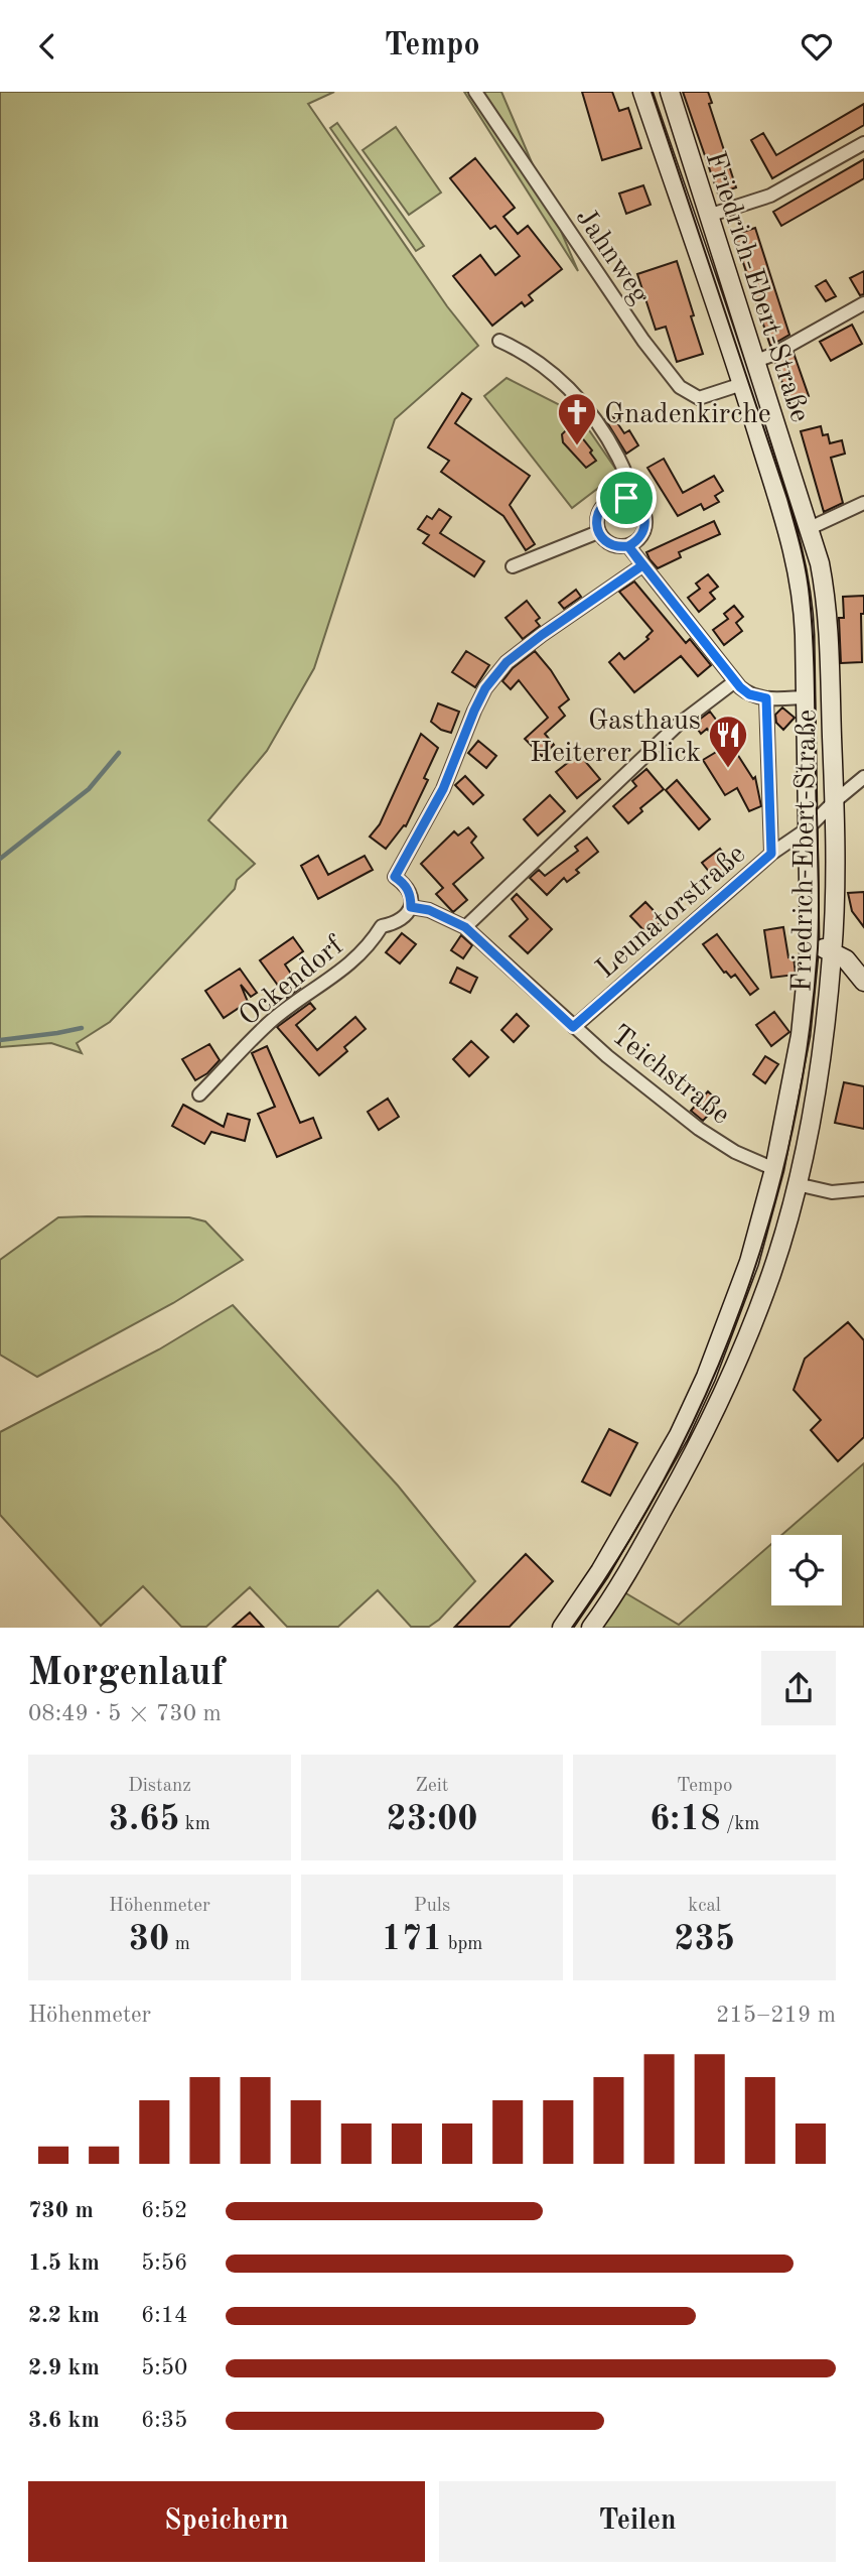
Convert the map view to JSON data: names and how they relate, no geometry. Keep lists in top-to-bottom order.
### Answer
{
  "streets": {
    "main road": ["Friedrich-Ebert-Straße"],
    "street": [
      "Jahnweg",
      "Leunatorstraße",
      "Ockendorf",
      "Teichstraße"
    ]
  },
  "crossings": [
    ["Jahnweg", "Friedrich-Ebert-Straße"],
    ["Friedrich-Ebert-Straße", "Leunatorstraße"],
    ["Friedrich-Ebert-Straße", "Teichstraße"],
    ["Leunatorstraße", "Teichstraße"],
    ["Ockendorf", "Teichstraße"]
  ],
  "places": {
    "church": ["Gnadenkirche"],
    "restaurant": ["Gasthaus Heiterer Blick"]
  },
  "page": {
    "header": "Tempo",
    "heading": ["Morgenlauf", "08:49 · 5 × 730 m"],
    "stats": [
      ["Distanz", "3.65 km"],
      ["Zeit", "23:00"],
      ["Tempo", "6:18 /km"],
      ["Höhenmeter", "30 m"],
      ["Puls", "171 bpm"],
      ["kcal", "235"]
    ],
    "chart": ["Höhenmeter", "215–219 m"],
    "list": [
      {
        "name": "730 m",
        "note": "6:52"
      },
      {
        "name": "1.5 km",
        "note": "5:56"
      },
      {
        "name": "2.2 km",
        "note": "6:14"
      },
      {
        "name": "2.9 km",
        "note": "5:50"
      },
      {
        "name": "3.6 km",
        "note": "6:35"
      }
    ],
    "buttons": ["Speichern", "Teilen"]
  }
}
